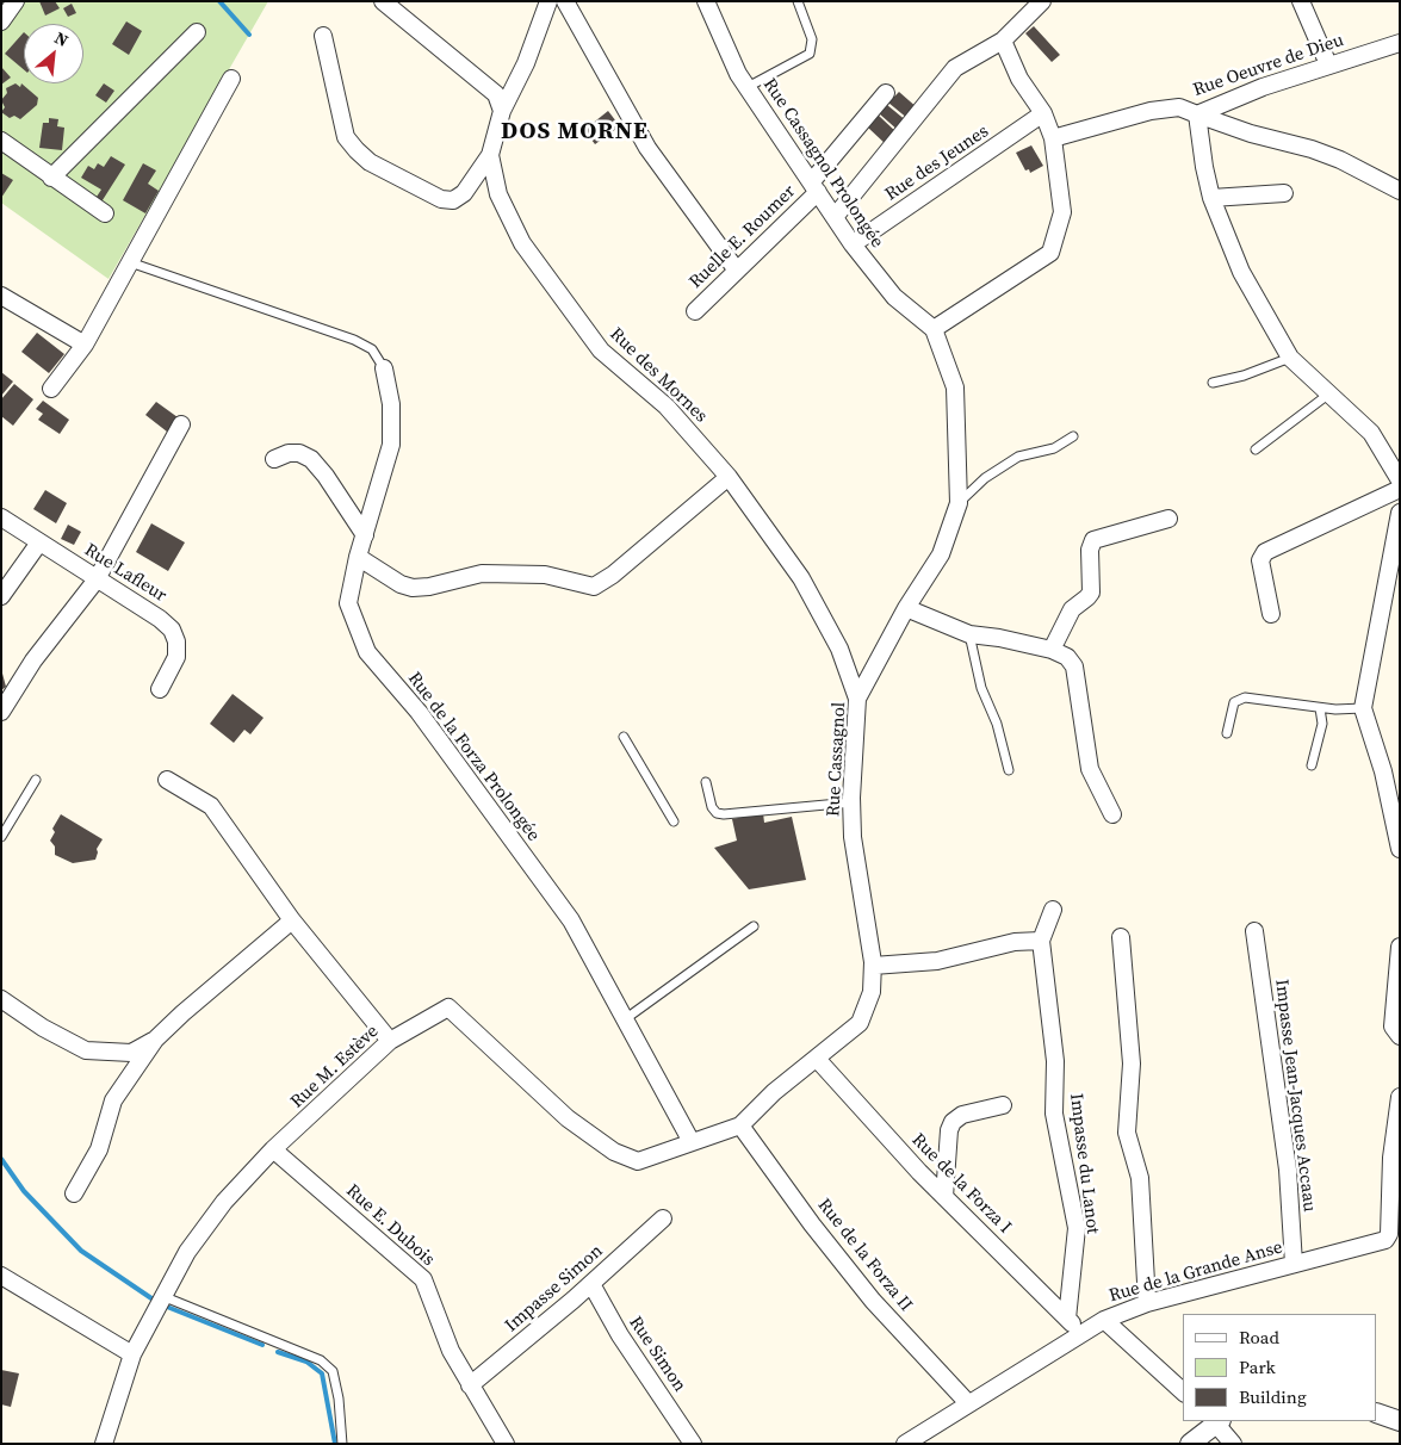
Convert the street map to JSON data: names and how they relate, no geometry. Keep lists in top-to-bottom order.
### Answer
{
  "streets": {
    "street": [
      "Rue Oeuvre de Dieu",
      "Rue Cassagnol Prolongée",
      "Rue des Jeunes",
      "Ruelle E. Roumer",
      "Rue des Mornes",
      "Rue Lafleur",
      "Rue de la Forza Prolongée",
      "Rue Cassagnol",
      "Rue M. Estève",
      "Impasse Jean-Jacques Accaau",
      "Impasse du Lanot",
      "Rue de la Forza I",
      "Rue E. Dubois",
      "Rue de la Forza II",
      "Rue de la Grande Anse",
      "Impasse Simon",
      "Rue Simon"
    ]
  },
  "crossings": [
    ["Rue Cassagnol Prolongée", "Rue des Jeunes"],
    ["Rue Cassagnol Prolongée", "Ruelle E. Roumer"],
    ["Rue Cassagnol Prolongée", "Rue Cassagnol"],
    ["Rue des Mornes", "Rue Cassagnol"],
    ["Rue de la Forza Prolongée", "Rue M. Estève"],
    ["Rue Cassagnol", "Rue M. Estève"],
    ["Rue Cassagnol", "Rue de la Forza I"],
    ["Rue Cassagnol", "Rue de la Forza II"],
    ["Rue M. Estève", "Rue E. Dubois"],
    ["Rue M. Estève", "Rue de la Forza II"],
    ["Impasse Jean-Jacques Accaau", "Rue de la Grande Anse"],
    ["Impasse du Lanot", "Rue de la Forza I"],
    ["Rue de la Forza I", "Rue de la Grande Anse"],
    ["Rue E. Dubois", "Impasse Simon"],
    ["Rue de la Forza II", "Rue de la Grande Anse"],
    ["Impasse Simon", "Rue Simon"]
  ],
  "districts": ["DOS MORNE"],
  "legend": ["Road", "Park", "Building"],
  "north": "top right"
}
